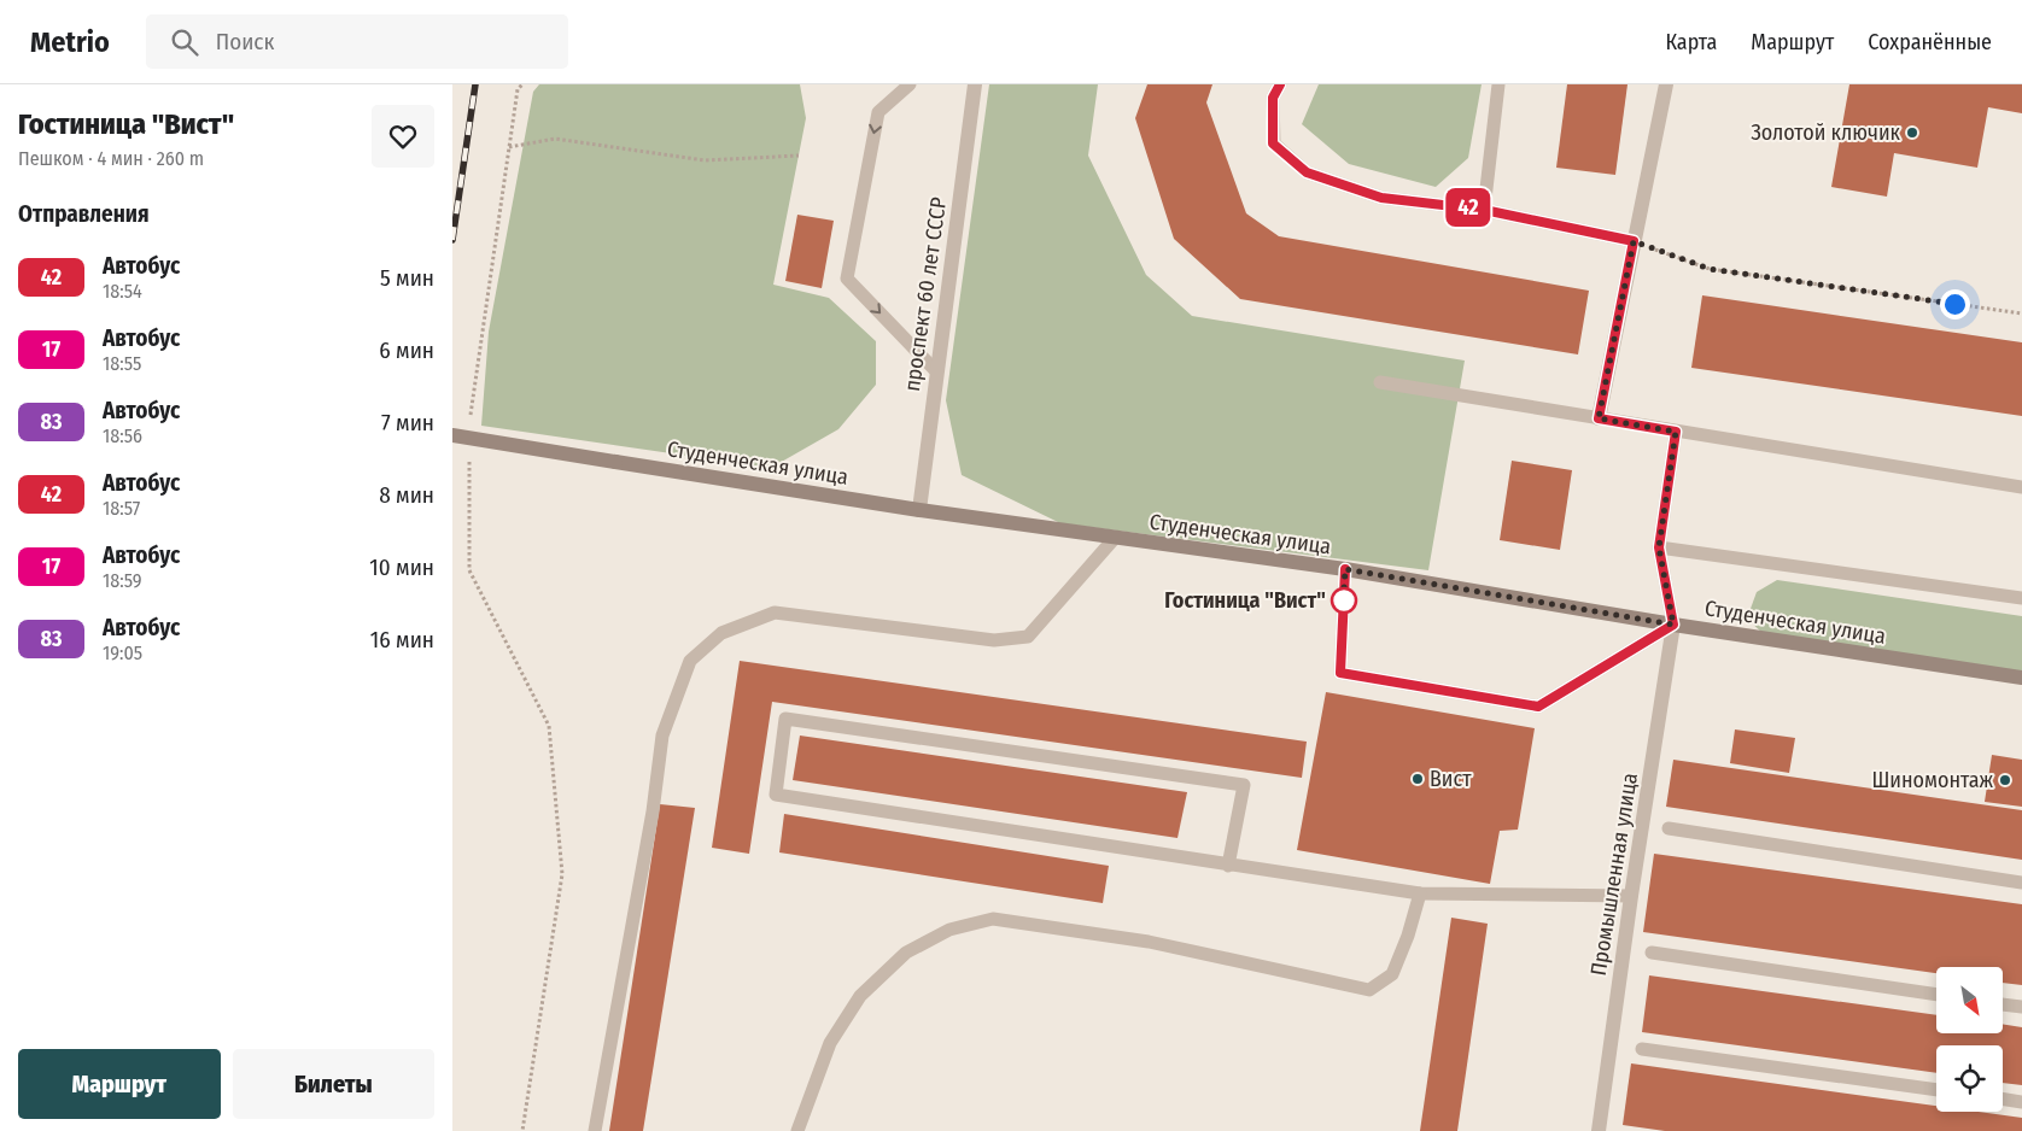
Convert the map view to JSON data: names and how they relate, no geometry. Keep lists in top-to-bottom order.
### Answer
{
  "streets": {
    "main road": ["Студенческая улица"],
    "street": ["проспект 60 лет СССР", "Промышленная улица"]
  },
  "crossings": [
    ["проспект 60 лет СССР", "Студенческая улица"],
    ["Студенческая улица", "Промышленная улица"]
  ],
  "places": [
    "Золотой ключик",
    "Гостиница \"Вист\"",
    "Вист",
    "Шиномонтаж"
  ],
  "lines": ["bus line 42"],
  "north": "bottom right",
  "page": {
    "header": "Metrio",
    "search": "Поиск",
    "nav": ["Карта", "Маршрут", "Сохранённые"],
    "heading": [
      ["Гостиница \"Вист\"", "Пешком · 4 мин · 260 m"],
      "Отправления"
    ],
    "on_map": "42",
    "list": [
      {
        "mark": "42",
        "name": "Автобус",
        "note": "18:54",
        "value": "5 мин"
      },
      {
        "mark": "17",
        "name": "Автобус",
        "note": "18:55",
        "value": "6 мин"
      },
      {
        "mark": "83",
        "name": "Автобус",
        "note": "18:56",
        "value": "7 мин"
      },
      {
        "mark": "42",
        "name": "Автобус",
        "note": "18:57",
        "value": "8 мин"
      },
      {
        "mark": "17",
        "name": "Автобус",
        "note": "18:59",
        "value": "10 мин"
      },
      {
        "mark": "83",
        "name": "Автобус",
        "note": "19:05",
        "value": "16 мин"
      }
    ],
    "buttons": ["Маршрут", "Билеты"]
  }
}
